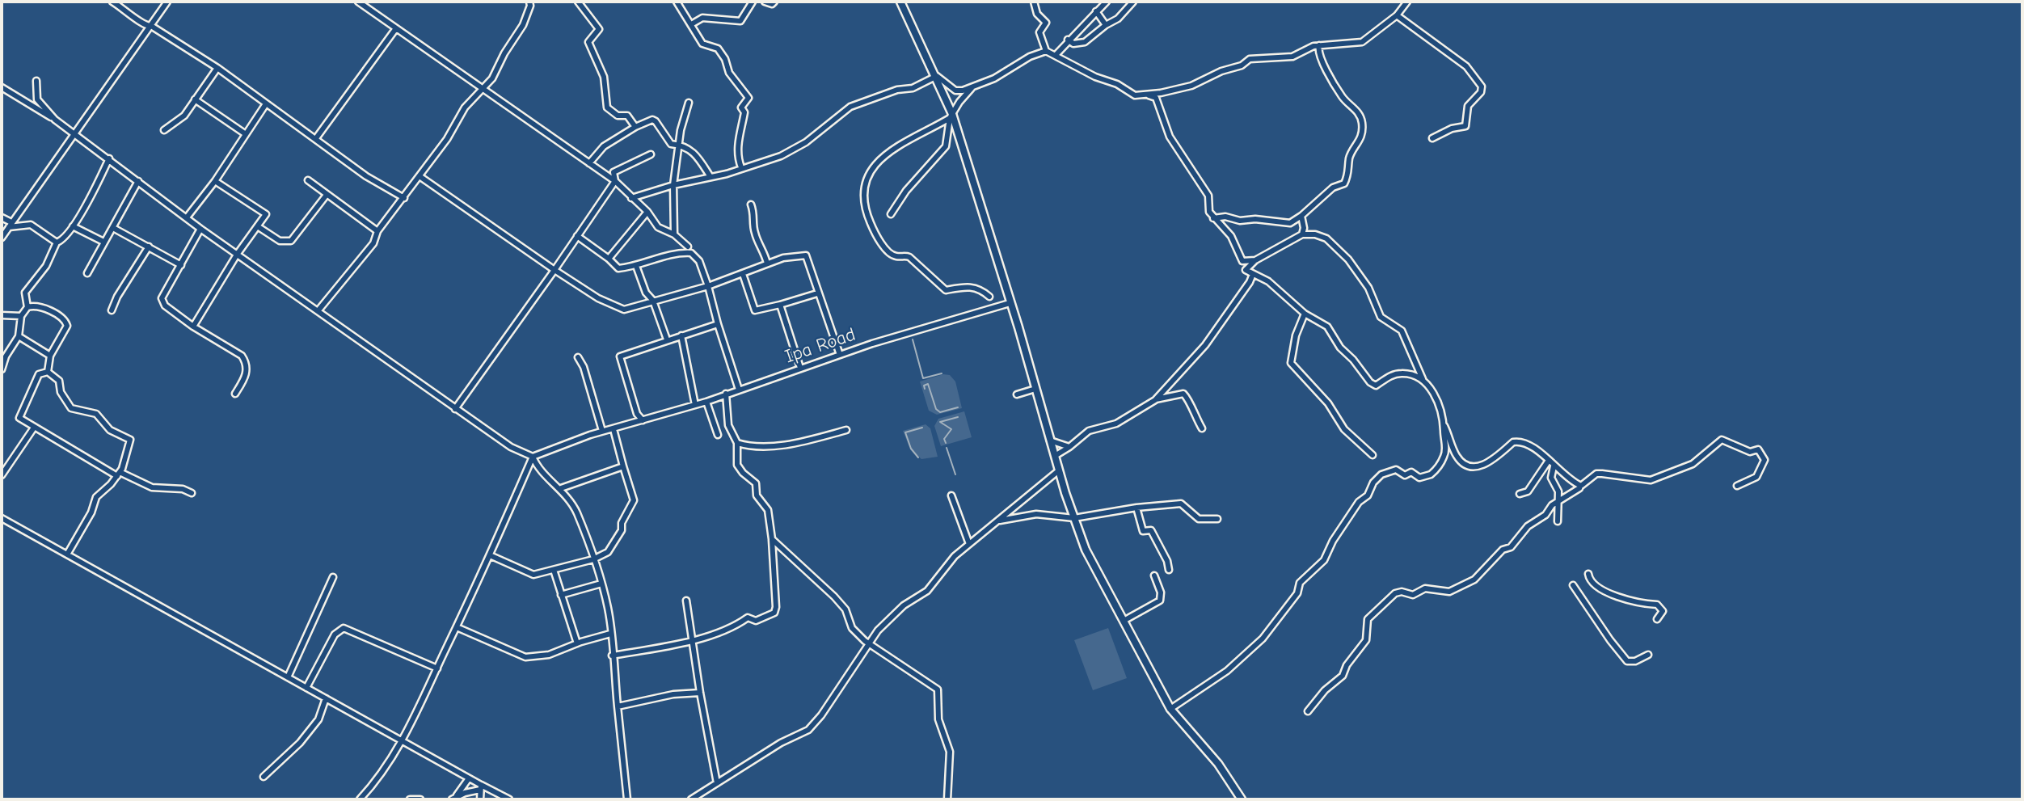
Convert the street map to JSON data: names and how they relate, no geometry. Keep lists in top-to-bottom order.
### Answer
{
  "streets": {
    "street": ["Ipa Road"]
  }
}
